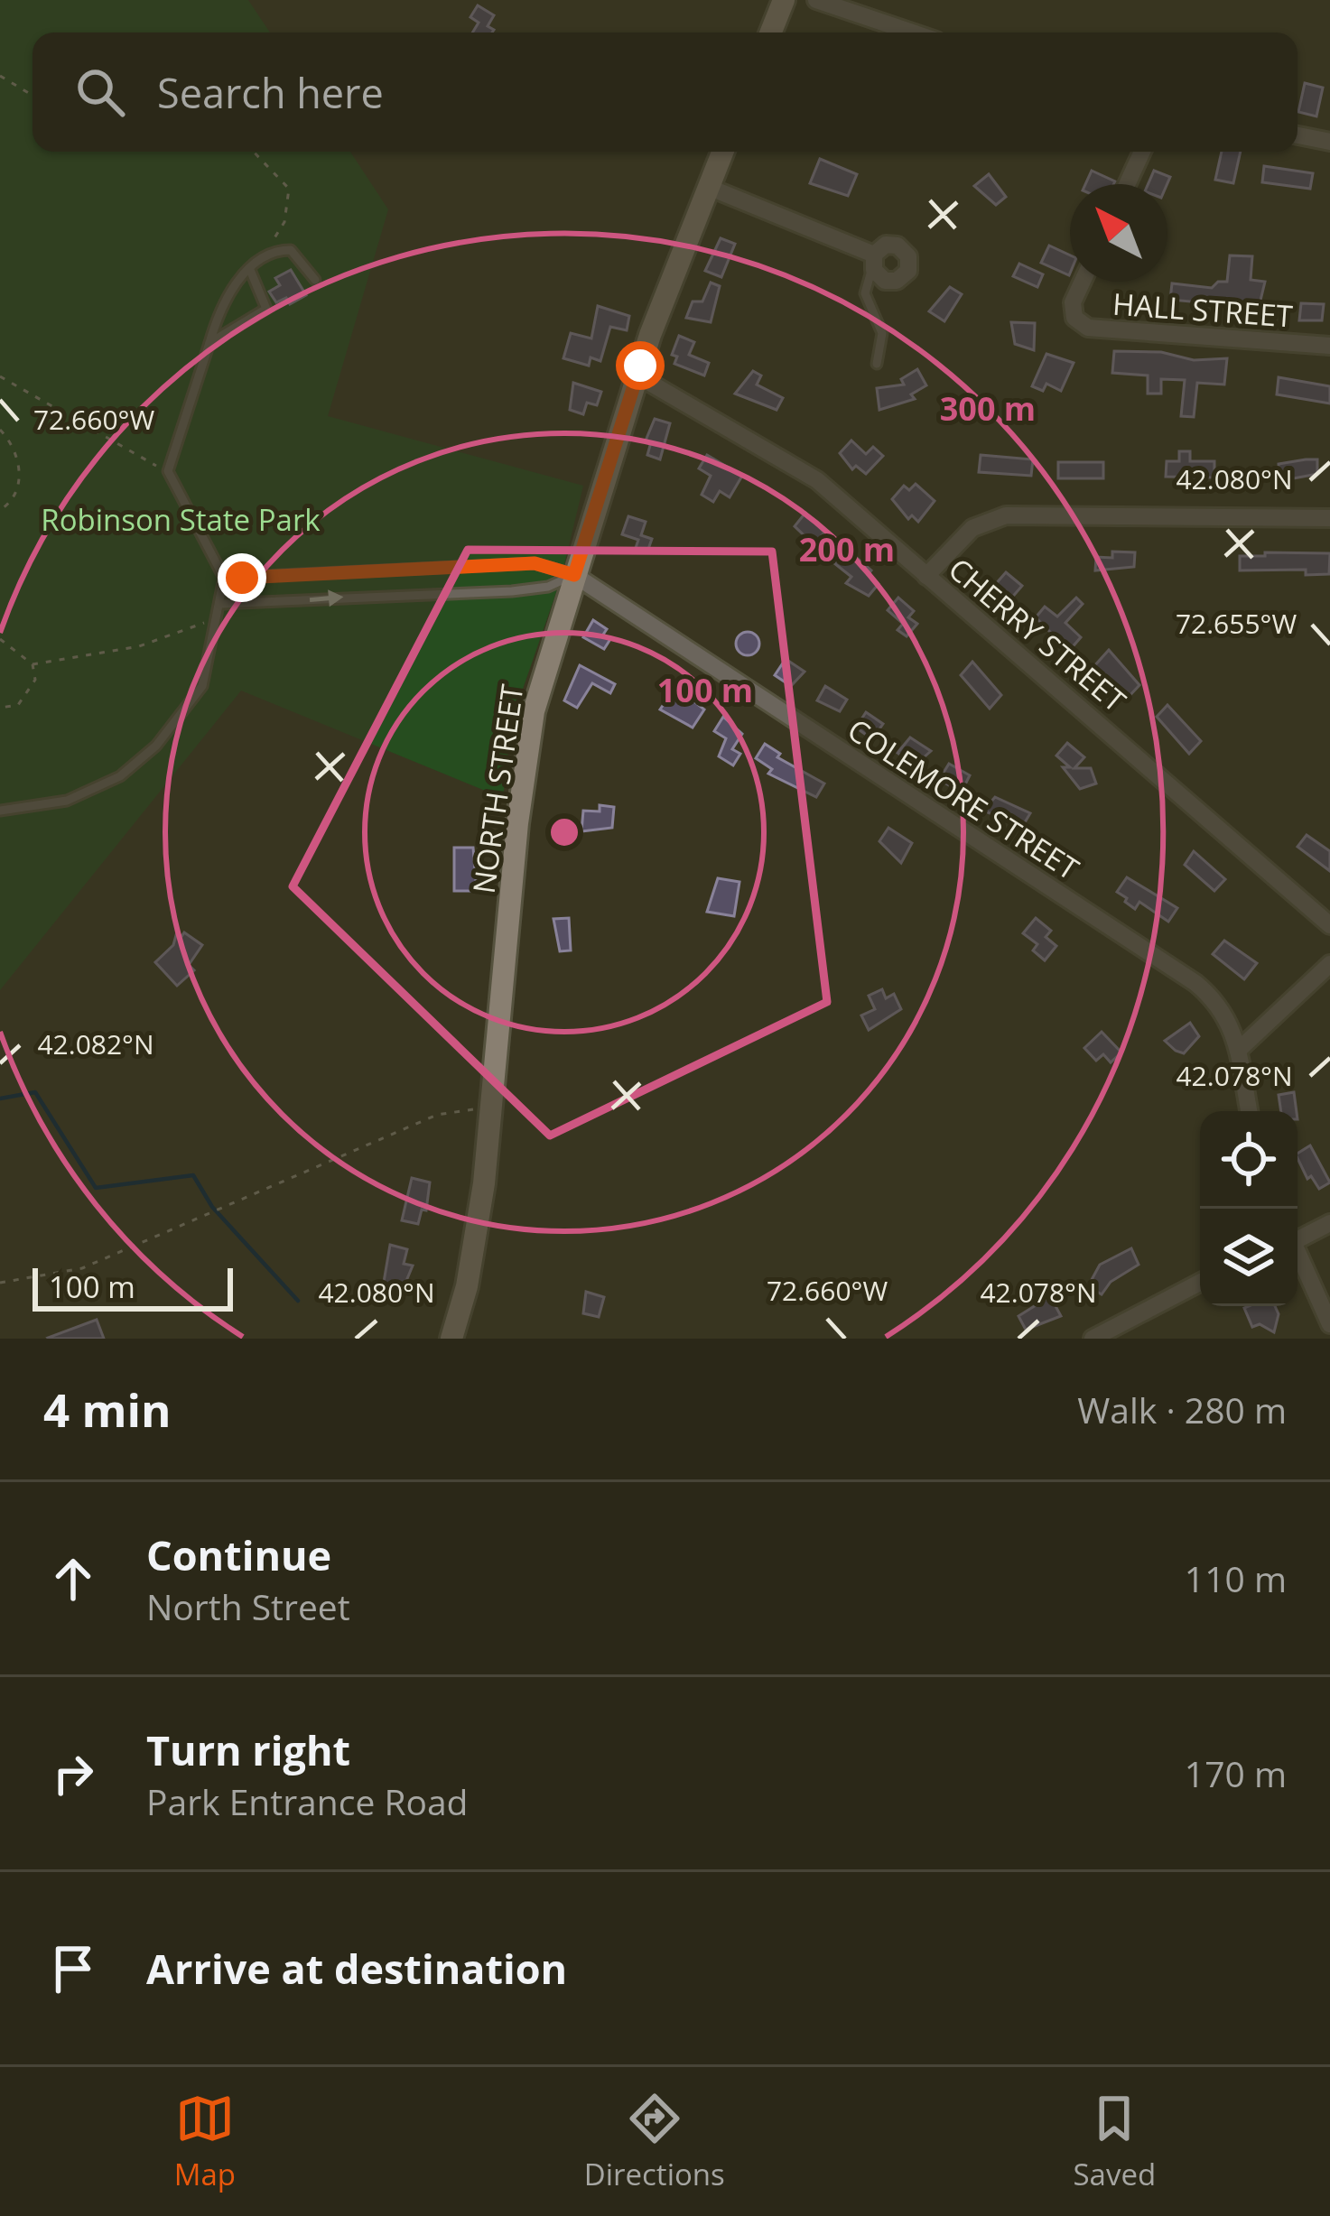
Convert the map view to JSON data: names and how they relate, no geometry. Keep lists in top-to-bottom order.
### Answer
{
  "streets": {
    "main road": ["NORTH STREET"],
    "street": ["HALL STREET", "CHERRY STREET", "COLEMORE STREET"]
  },
  "crossings": [
    ["CHERRY STREET", "NORTH STREET"],
    ["NORTH STREET", "COLEMORE STREET"]
  ],
  "parks": ["Robinson State Park"],
  "scale_bar": "100 m",
  "north": "top left",
  "page": {
    "search": "Search here",
    "scale": "100 m",
    "heading": ["4 min", "Walk · 280 m"],
    "list": [
      ["Continue", "North Street", "110 m"],
      ["Turn right", "Park Entrance Road", "170 m"],
      "Arrive at destination"
    ],
    "nav": ["Map", "Directions", "Saved"]
  },
  "coordinates": [
    "72.660°W",
    "42.080°N",
    "72.655°W",
    "42.082°N",
    "42.078°N"
  ],
  "rings": ["300 m", "200 m", "100 m"]
}
